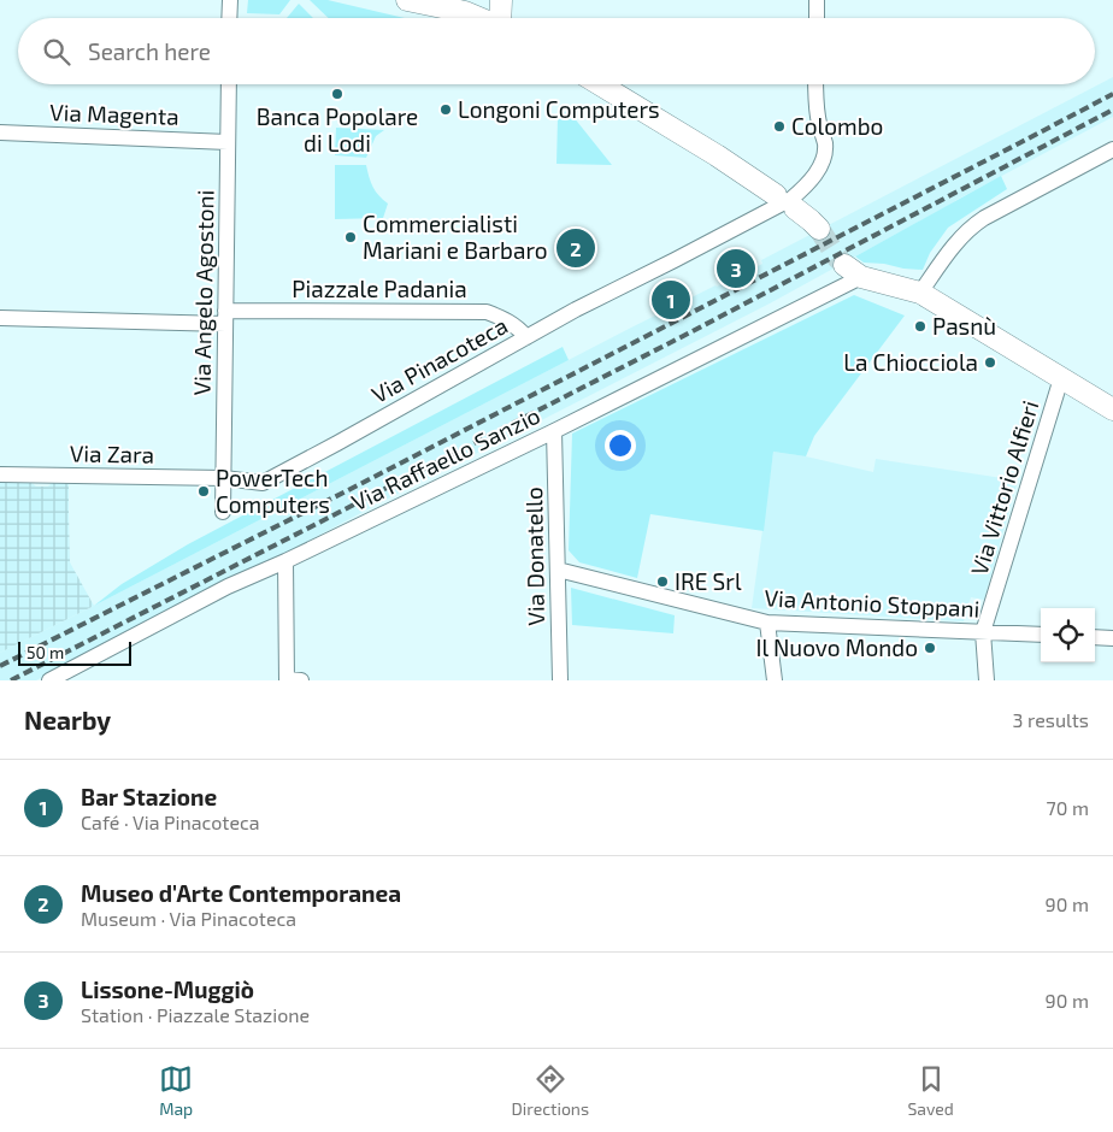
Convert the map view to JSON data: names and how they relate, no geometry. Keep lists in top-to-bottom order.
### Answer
{
  "streets": {
    "street": [
      "Via Magenta",
      "Piazzale Padania",
      "Via Angelo Agostoni",
      "Via Pinacoteca",
      "Via Zara",
      "Via Raffaello Sanzio",
      "Via Vittorio Alfieri",
      "Via Donatello",
      "Via Antonio Stoppani"
    ]
  },
  "crossings": [
    ["Via Magenta", "Via Angelo Agostoni"],
    ["Piazzale Padania", "Via Angelo Agostoni"],
    ["Piazzale Padania", "Via Pinacoteca"],
    ["Via Angelo Agostoni", "Via Pinacoteca"],
    ["Via Angelo Agostoni", "Via Zara"],
    ["Via Pinacoteca", "Via Zara"],
    ["Via Raffaello Sanzio", "Via Donatello"],
    ["Via Vittorio Alfieri", "Via Antonio Stoppani"],
    ["Via Donatello", "Via Antonio Stoppani"]
  ],
  "places": [
    "Banca Popolare di Lodi",
    "Longoni Computers",
    "Colombo",
    "Commercialisti Mariani e Barbaro",
    "Pasnù",
    "La Chiocciola",
    "PowerTech Computers",
    "IRE Srl",
    "Il Nuovo Mondo"
  ],
  "scale_bar": "50 m",
  "page": {
    "search": "Search here",
    "pins": ["2", "3", "1"],
    "scale": "50 m",
    "heading": ["Nearby", "3 results"],
    "list": [
      {
        "mark": "1",
        "name": "Bar Stazione",
        "note": "Café · Via Pinacoteca",
        "value": "70 m"
      },
      {
        "mark": "2",
        "name": "Museo d'Arte Contemporanea",
        "note": "Museum · Via Pinacoteca",
        "value": "90 m"
      },
      {
        "mark": "3",
        "name": "Lissone-Muggiò",
        "note": "Station · Piazzale Stazione",
        "value": "90 m"
      }
    ],
    "nav": ["Map", "Directions", "Saved"]
  }
}
